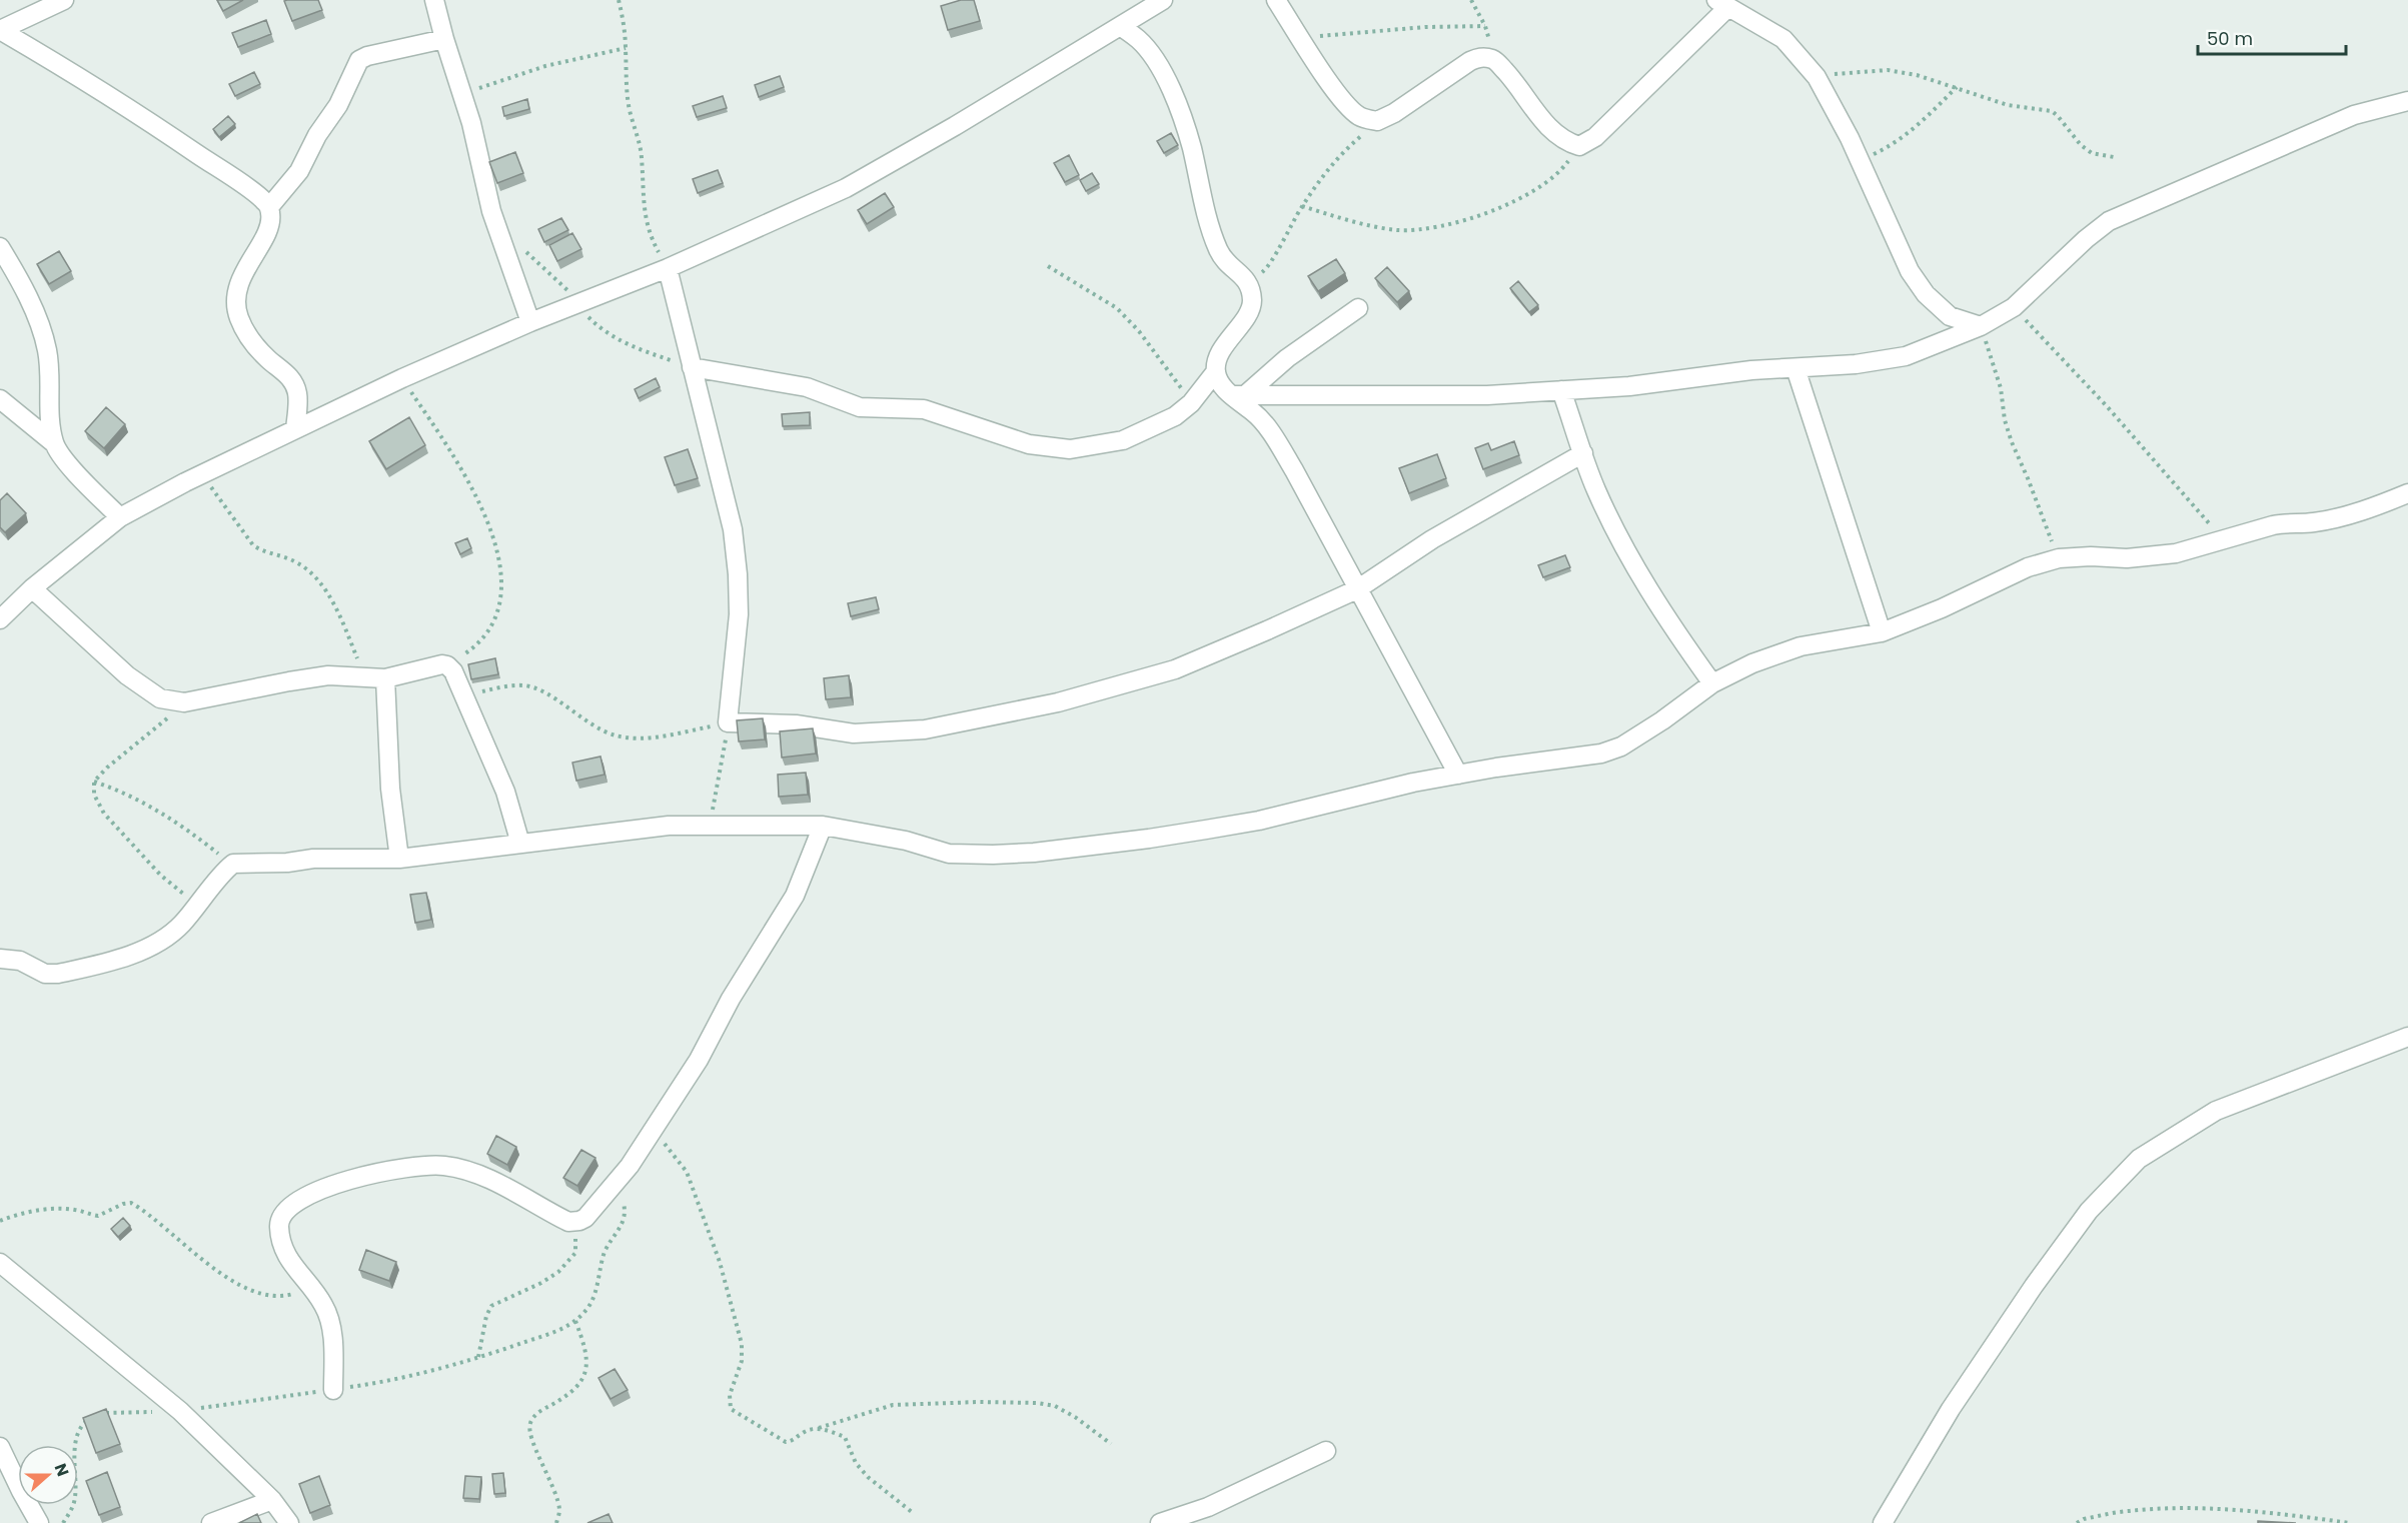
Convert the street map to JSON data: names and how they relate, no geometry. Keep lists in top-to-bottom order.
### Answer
{
  "scale_bar": "50 m",
  "north": "right"
}
